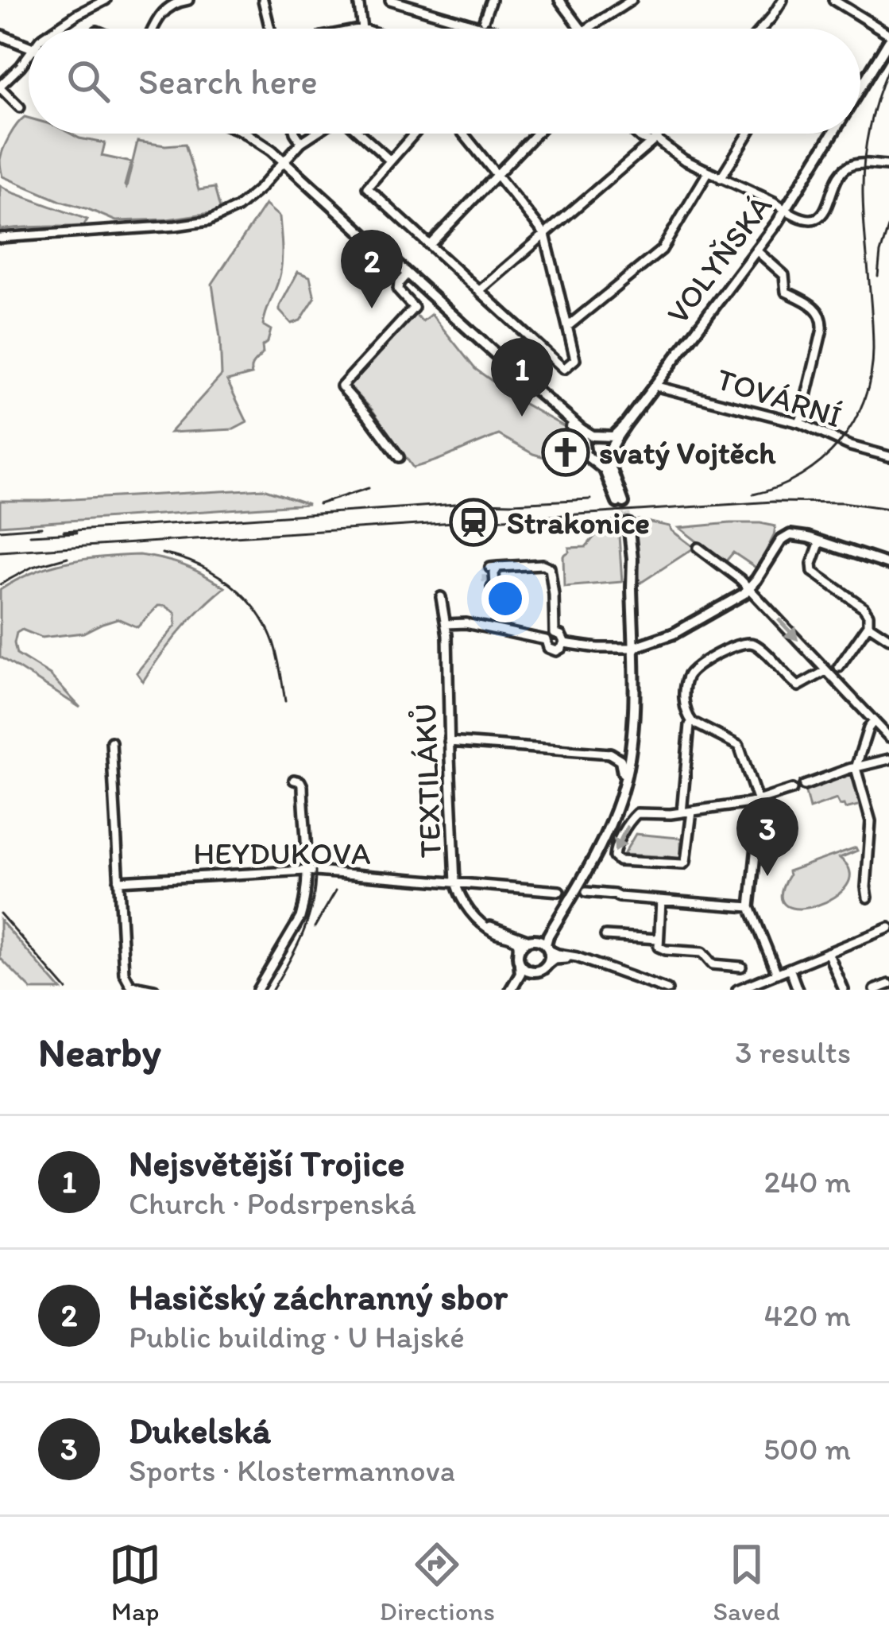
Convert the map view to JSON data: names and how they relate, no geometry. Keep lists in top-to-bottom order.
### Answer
{
  "streets": {
    "main road": ["VOLYŇSKÁ"],
    "street": ["TOVÁRNÍ", "TEXTILÁKŮ", "HEYDUKOVA"]
  },
  "crossings": [
    ["VOLYŇSKÁ", "TOVÁRNÍ"],
    ["TEXTILÁKŮ", "HEYDUKOVA"]
  ],
  "places": {
    "church": ["svatý Vojtěch"],
    "station": ["Strakonice"]
  },
  "page": {
    "search": "Search here",
    "pins": ["2", "1", "3"],
    "heading": ["Nearby", "3 results"],
    "list": [
      {
        "mark": "1",
        "name": "Nejsvětější Trojice",
        "note": "Church · Podsrpenská",
        "value": "240 m"
      },
      {
        "mark": "2",
        "name": "Hasičský záchranný sbor",
        "note": "Public building · U Hajské",
        "value": "420 m"
      },
      {
        "mark": "3",
        "name": "Dukelská",
        "note": "Sports · Klostermannova",
        "value": "500 m"
      }
    ],
    "nav": ["Map", "Directions", "Saved"]
  }
}
